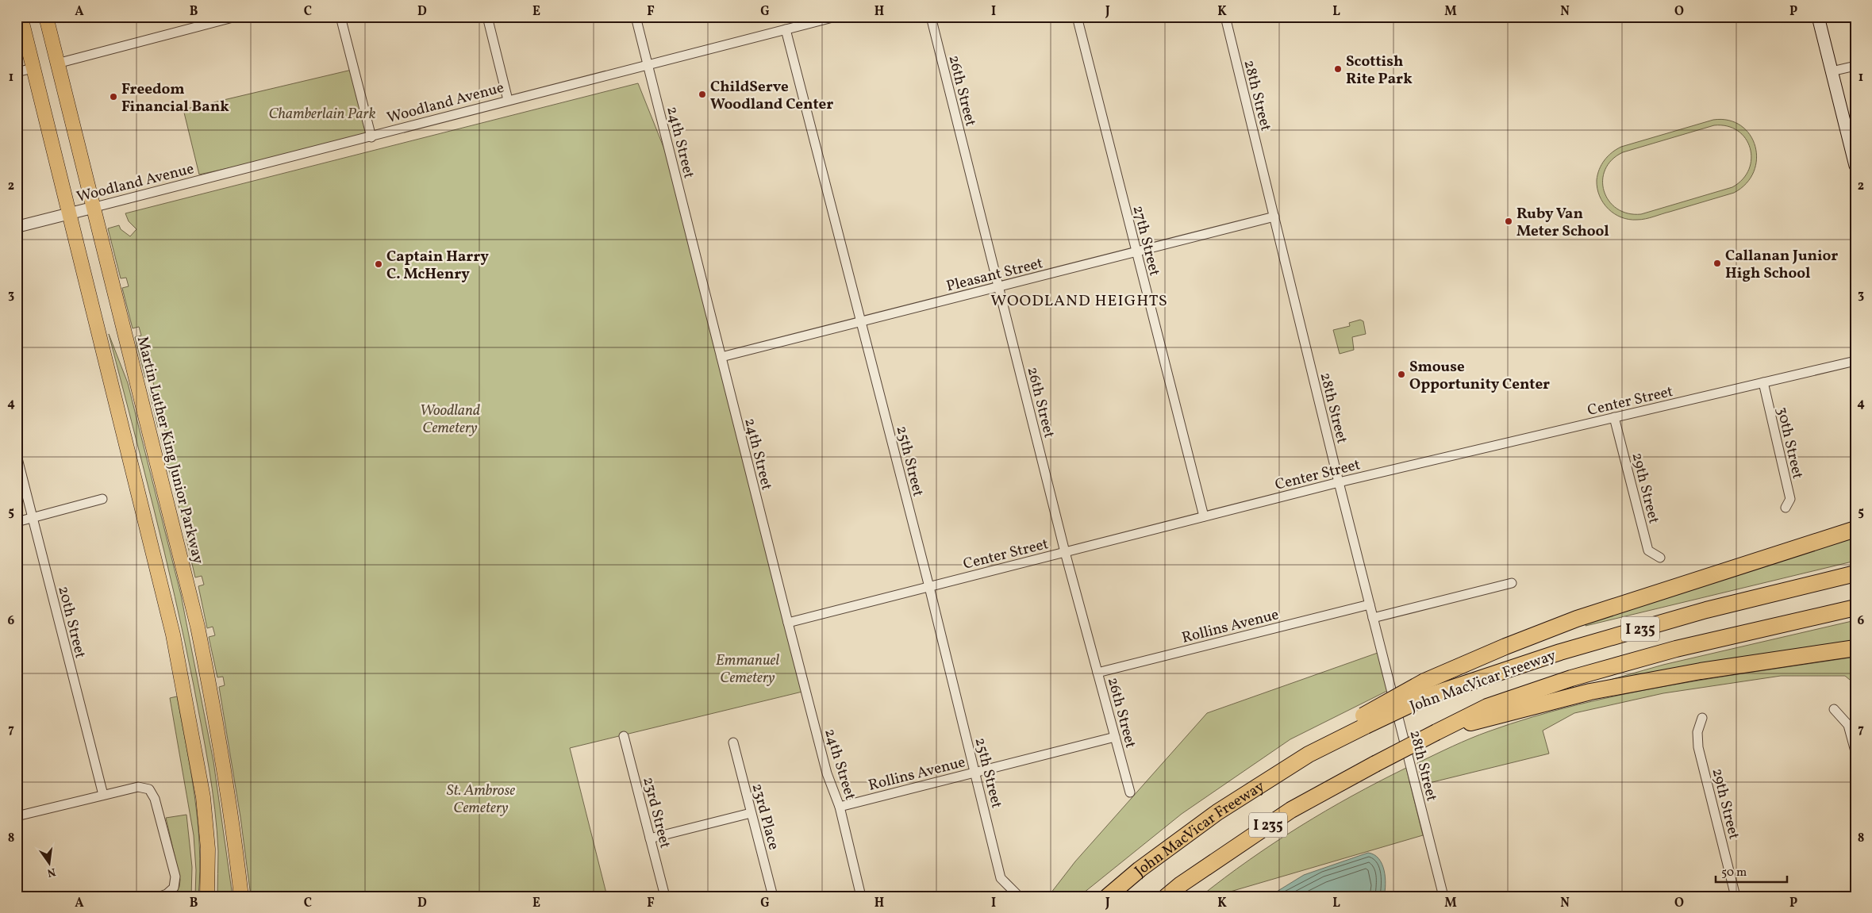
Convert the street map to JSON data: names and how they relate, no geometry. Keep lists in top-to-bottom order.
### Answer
{
  "streets": {
    "highway": ["I 235", "John MacVicar Freeway"],
    "main road": ["Martin Luther King Junior Parkway"],
    "street": [
      "26th Street",
      "28th Street",
      "Woodland Avenue",
      "24th Street",
      "27th Street",
      "Pleasant Street",
      "Center Street",
      "30th Street",
      "25th Street",
      "29th Street",
      "20th Street",
      "Rollins Avenue",
      "23rd Street",
      "23rd Place"
    ]
  },
  "crossings": [
    ["26th Street", "Pleasant Street"],
    ["26th Street", "Center Street"],
    ["26th Street", "Rollins Avenue"],
    ["28th Street", "Pleasant Street"],
    ["28th Street", "Center Street"],
    ["28th Street", "Rollins Avenue"],
    ["Woodland Avenue", "24th Street"],
    ["Woodland Avenue", "Martin Luther King Junior Parkway"],
    ["Woodland Avenue", "25th Street"],
    ["24th Street", "Pleasant Street"],
    ["24th Street", "Center Street"],
    ["24th Street", "Rollins Avenue"],
    ["27th Street", "Pleasant Street"],
    ["27th Street", "Center Street"],
    ["Pleasant Street", "25th Street"],
    ["Center Street", "30th Street"],
    ["Center Street", "25th Street"],
    ["Center Street", "29th Street"],
    ["25th Street", "Rollins Avenue"]
  ],
  "districts": ["WOODLAND HEIGHTS"],
  "parks": [
    "Chamberlain Park",
    "Woodland Cemetery",
    "Emmanuel Cemetery",
    "St. Ambrose Cemetery"
  ],
  "places": [
    "Scottish Rite Park",
    "ChildServe Woodland Center",
    "Freedom Financial Bank",
    "Ruby Van Meter School",
    "Callanan Junior High School",
    "Captain Harry C. McHenry",
    "Smouse Opportunity Center"
  ],
  "scale_bar": "50 m",
  "north": "bottom",
  "grid": {
    "columns": [
      "A",
      "B",
      "C",
      "D",
      "E",
      "F",
      "G",
      "H",
      "I",
      "J",
      "K",
      "L",
      "M",
      "N",
      "O",
      "P"
    ],
    "rows": [
      "1",
      "2",
      "3",
      "4",
      "5",
      "6",
      "7",
      "8"
    ]
  }
}
